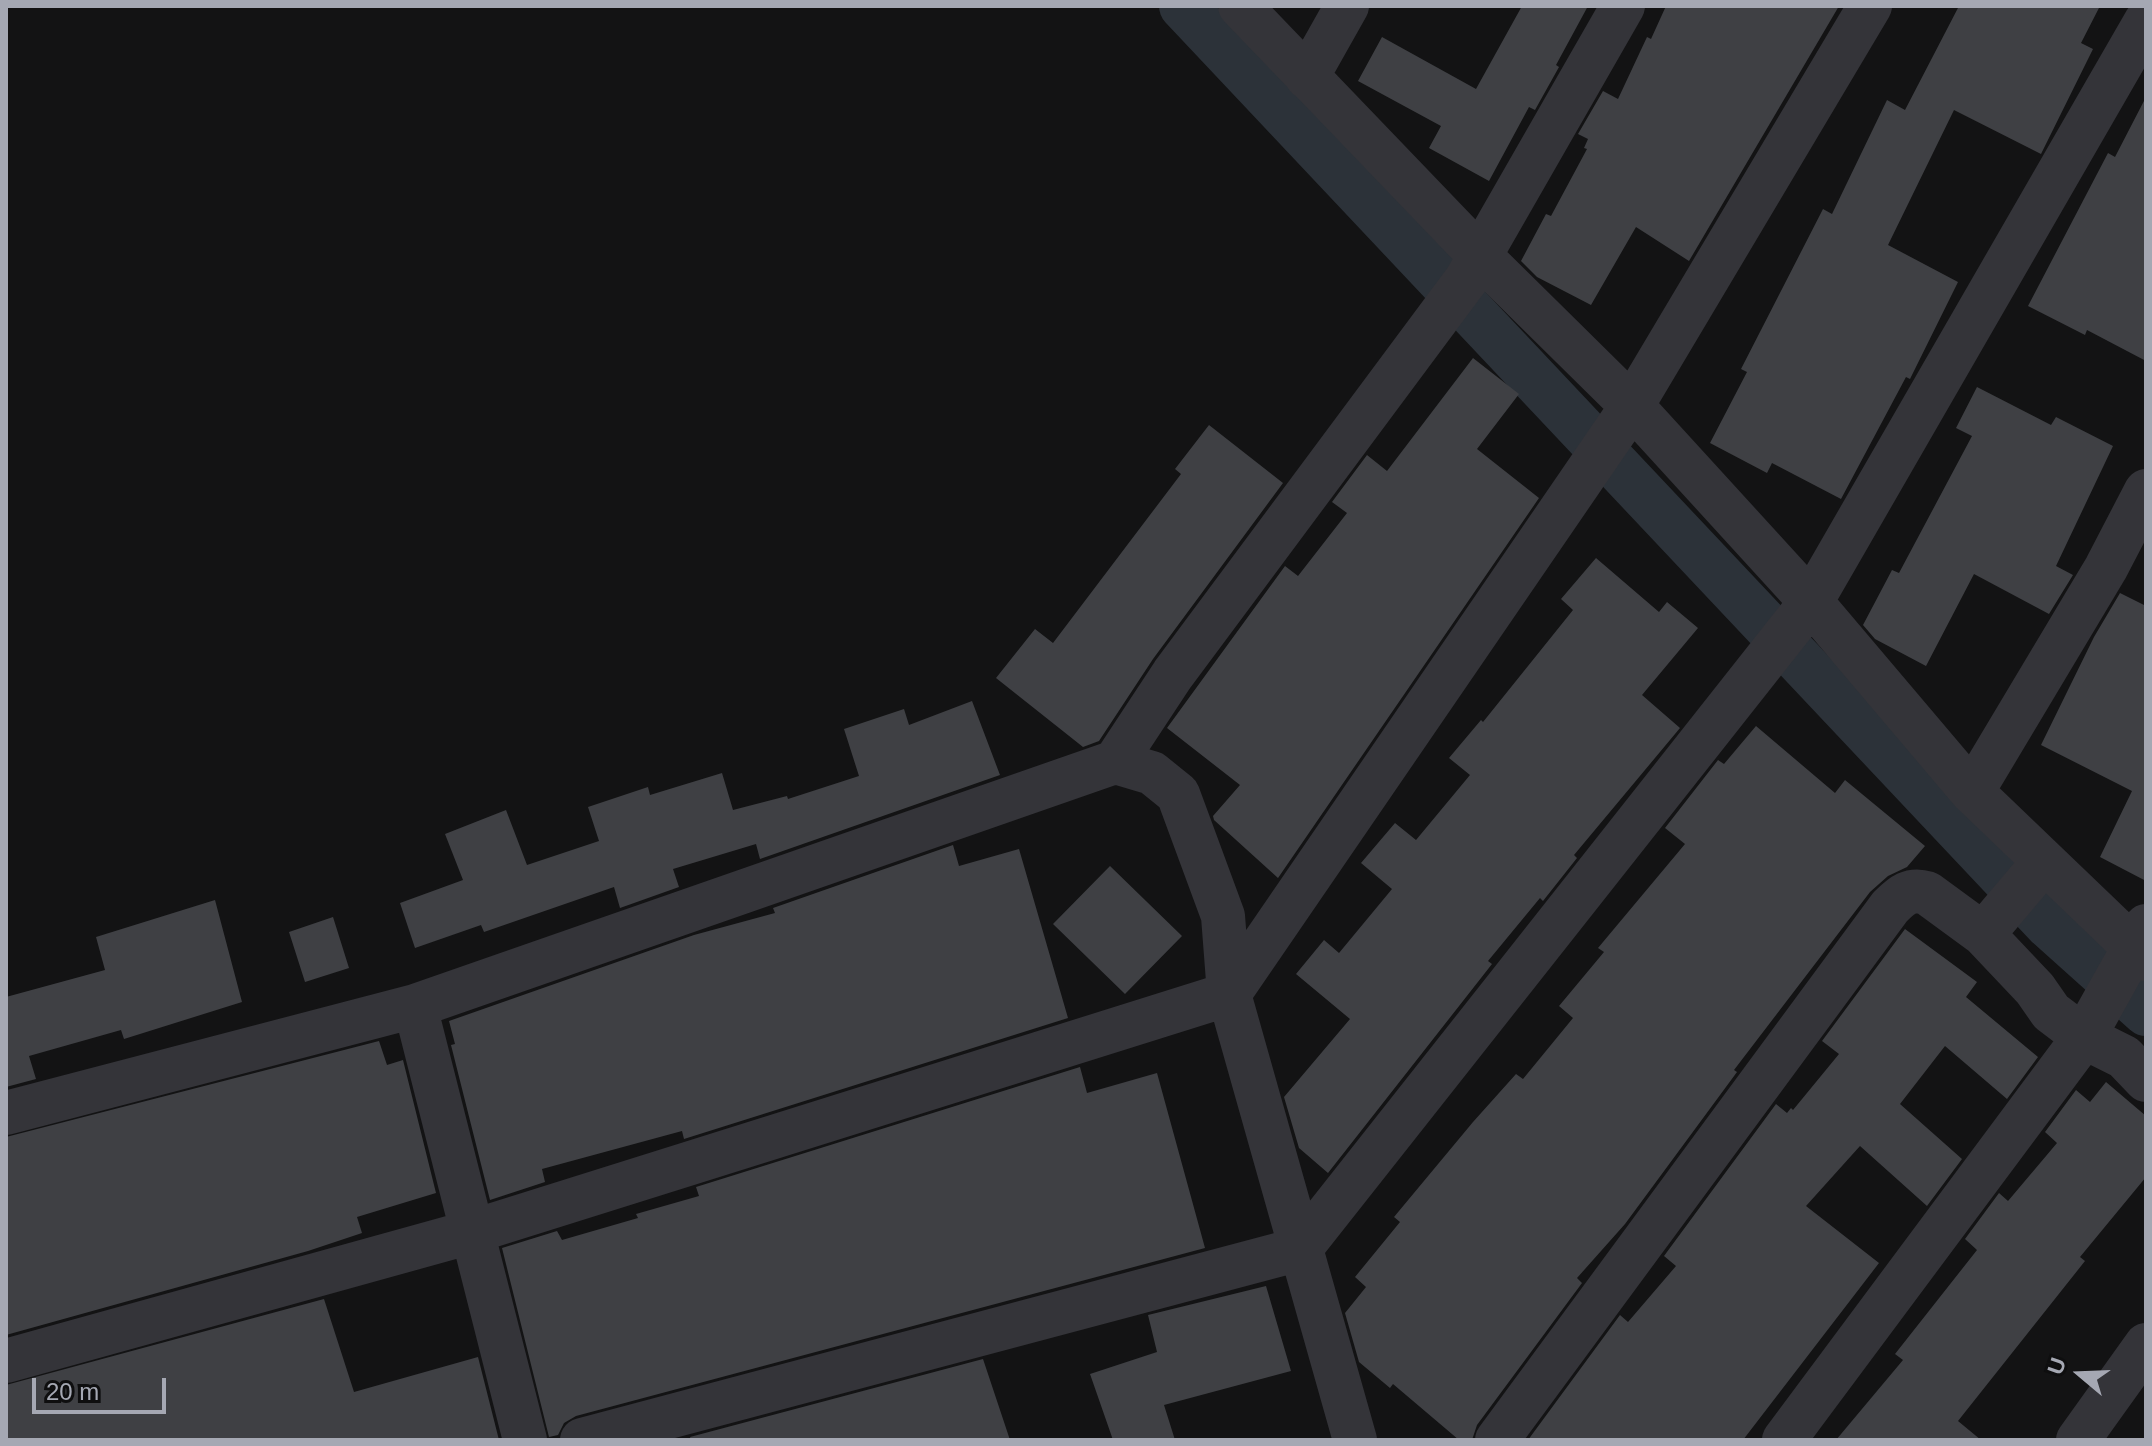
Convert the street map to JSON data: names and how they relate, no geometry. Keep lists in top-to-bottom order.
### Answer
{
  "scale_bar": "20 m",
  "north": "left"
}
